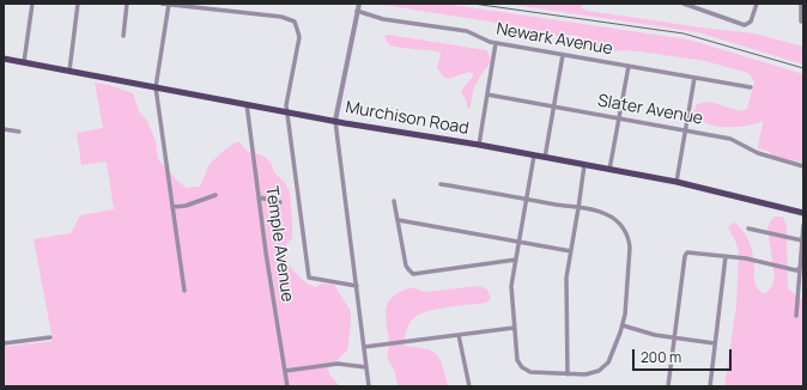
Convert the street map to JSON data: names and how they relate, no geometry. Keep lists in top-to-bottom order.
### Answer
{
  "streets": {
    "main road": ["Murchison Road"],
    "street": ["Newark Avenue", "Slater Avenue", "Temple Avenue"]
  },
  "crossings": [
    ["Murchison Road", "Temple Avenue"]
  ],
  "scale_bar": "200 m"
}
